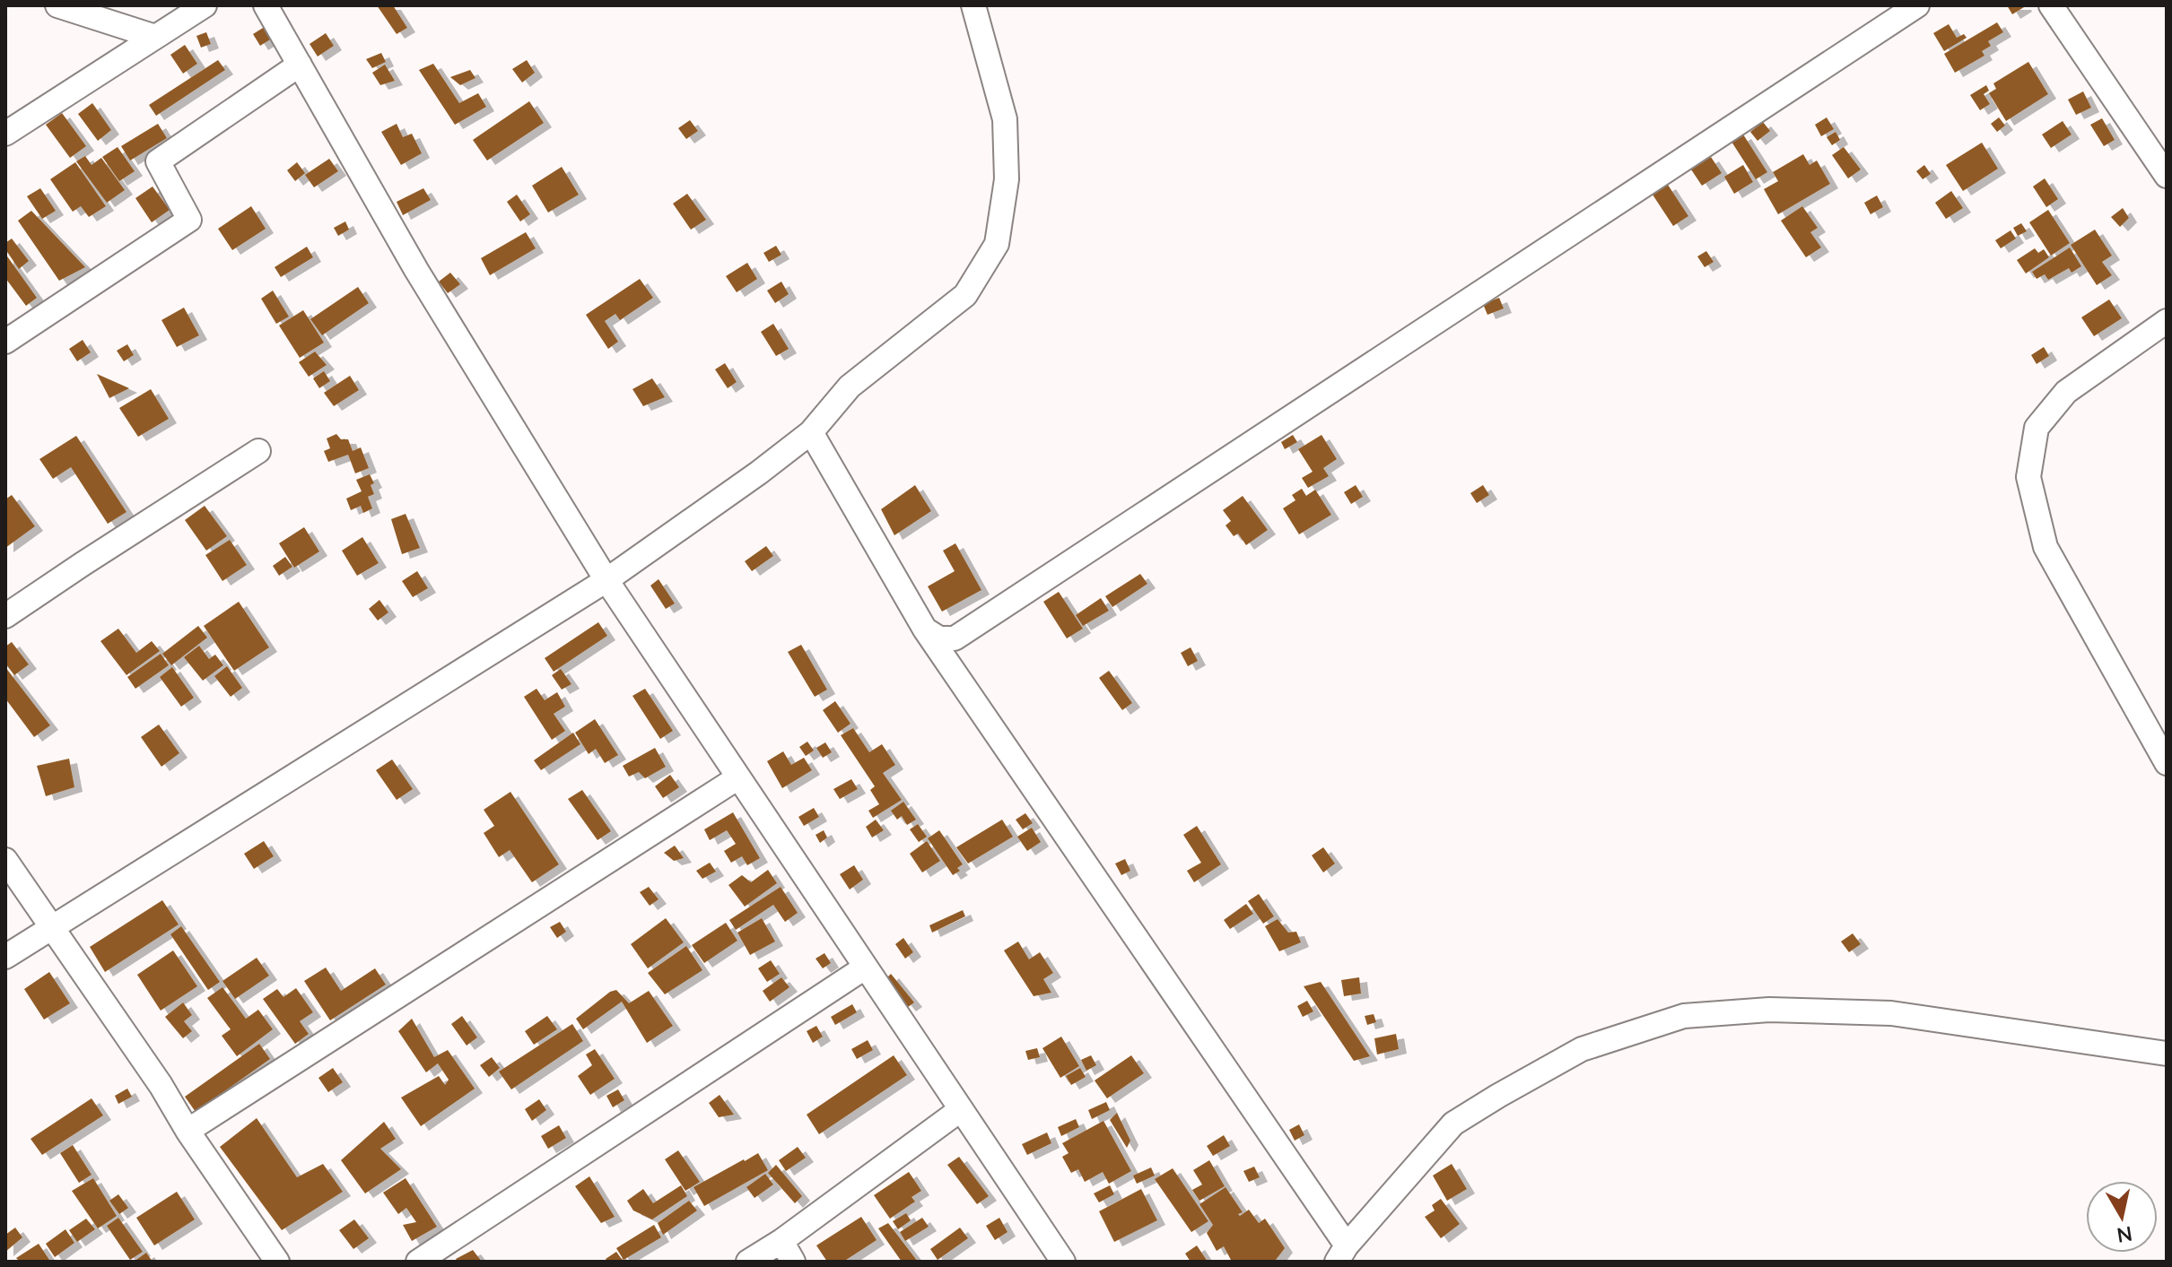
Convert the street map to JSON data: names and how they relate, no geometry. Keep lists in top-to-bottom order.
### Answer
{
  "north": "bottom"
}
